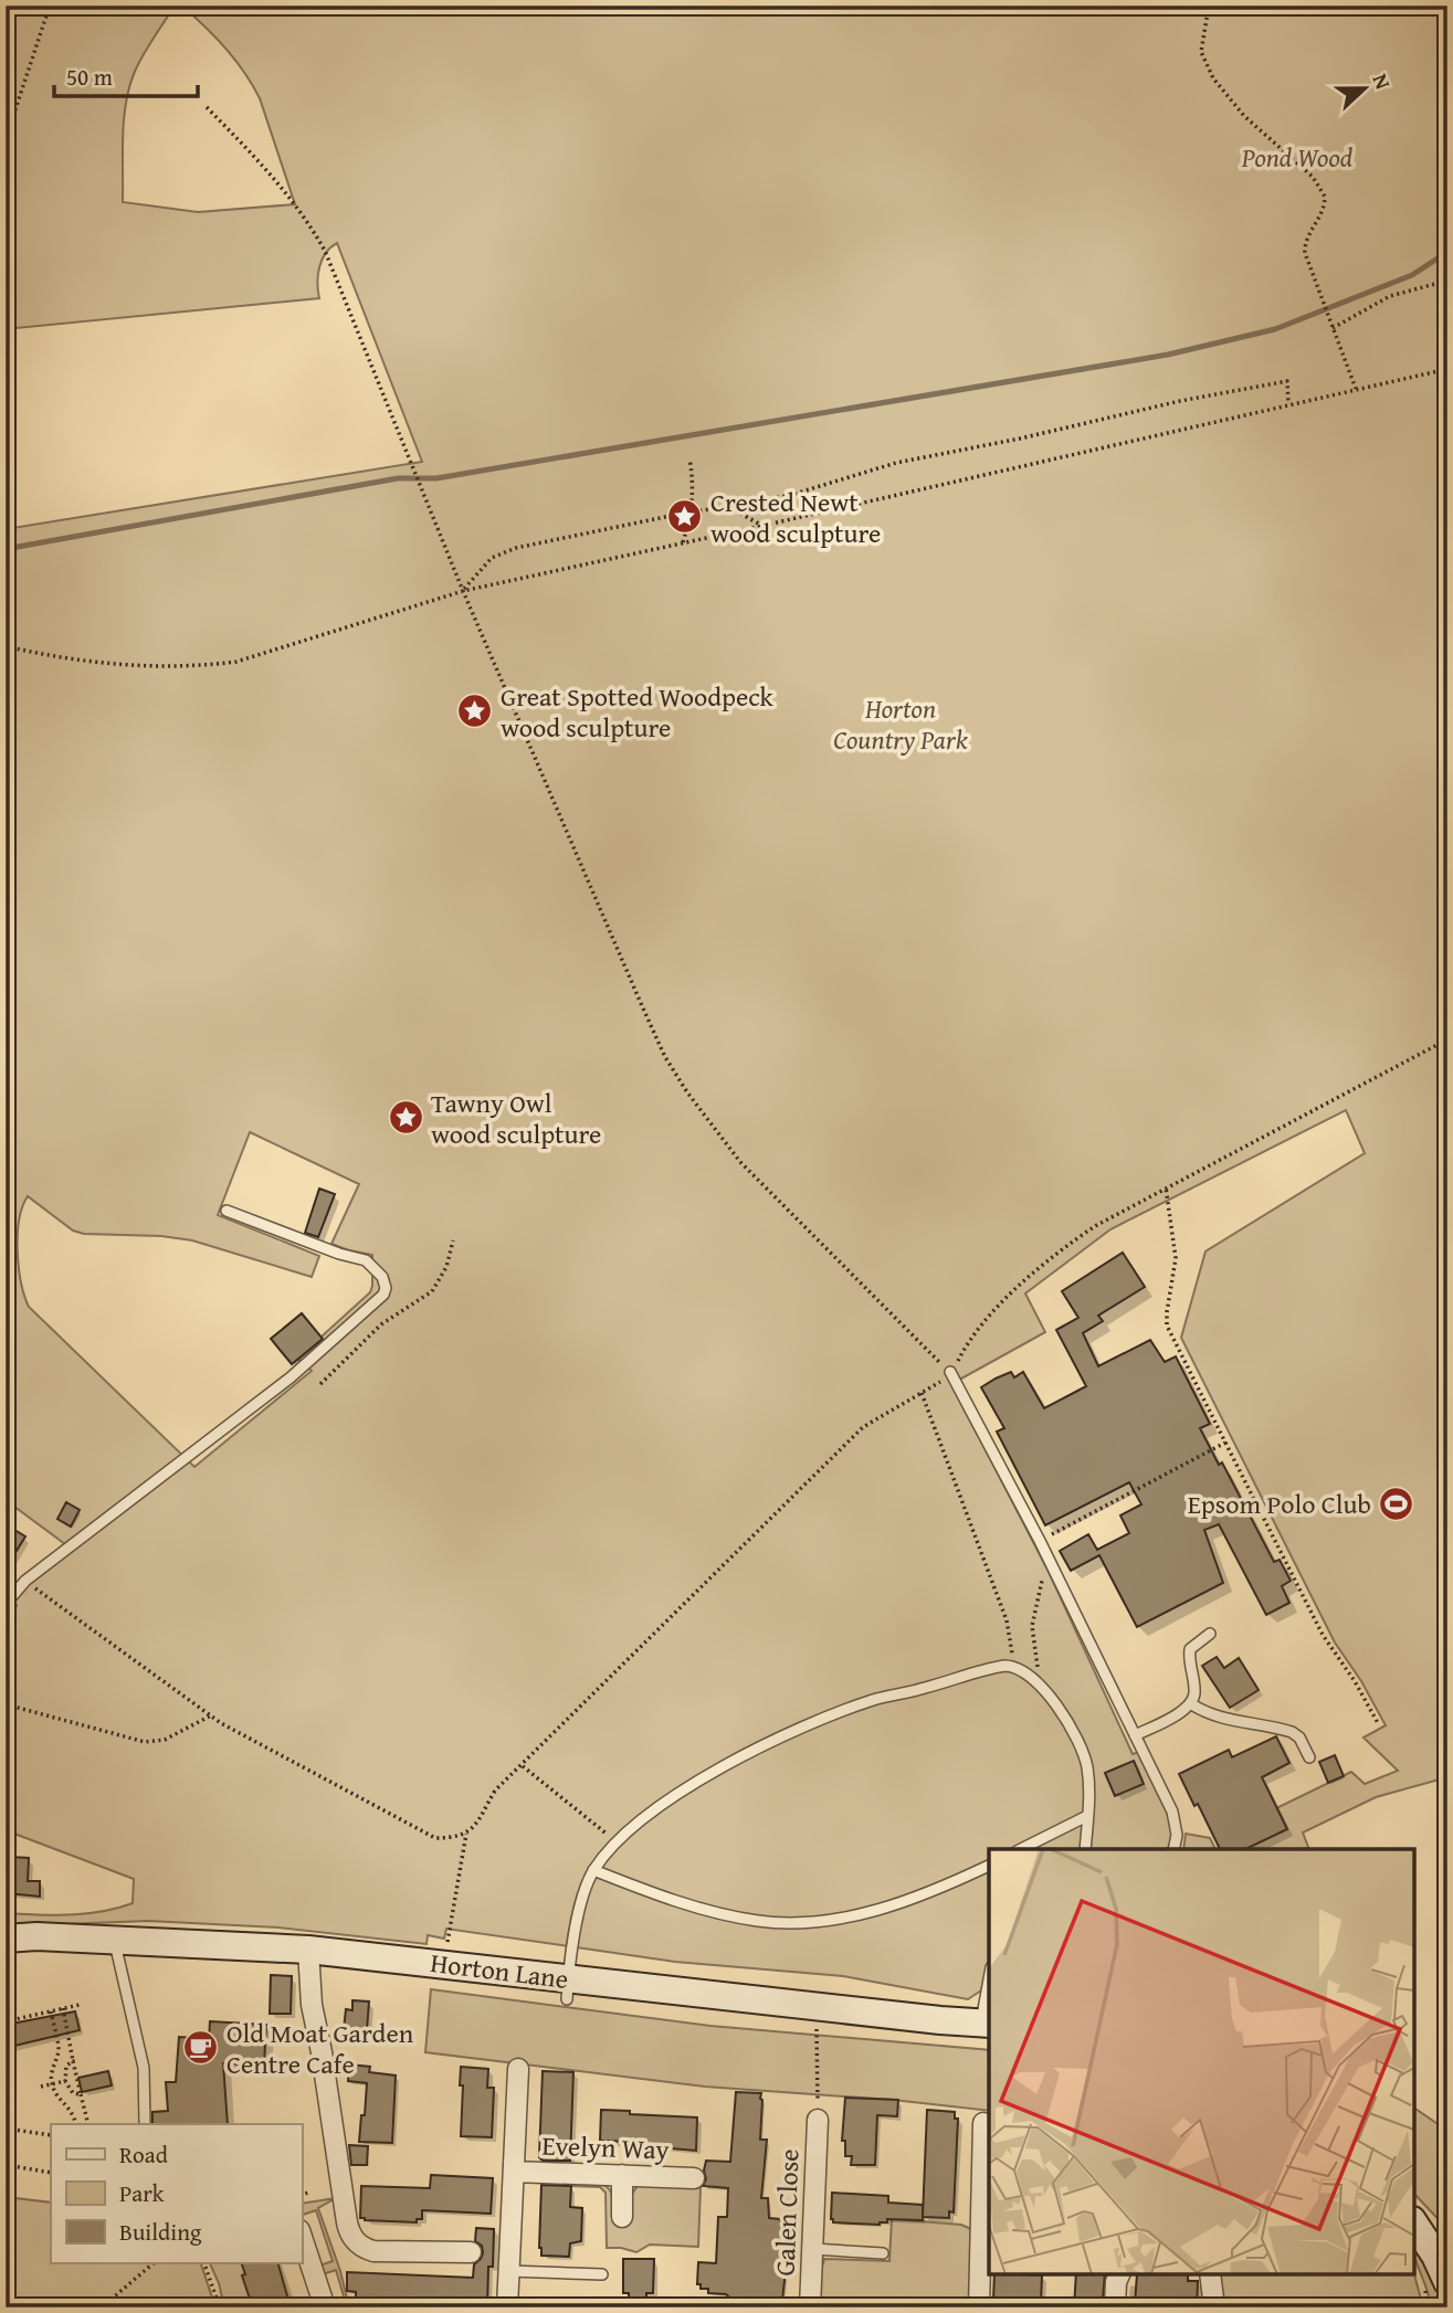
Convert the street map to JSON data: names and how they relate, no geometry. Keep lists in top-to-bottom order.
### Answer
{
  "streets": {
    "street": ["Horton Lane", "Evelyn Way", "Galen Close"]
  },
  "parks": ["Pond Wood", "Horton Country Park"],
  "places": {
    "place": ["Crested Newt wood sculpture", "Great Spotted Woodpeck wood sculpture", "Tawny Owl wood sculpture"],
    "sports": ["Epsom Polo Club"],
    "cafe": ["Old Moat Garden Centre Cafe"]
  },
  "legend": ["Road", "Park", "Building"],
  "scale_bar": "50 m",
  "north": "right"
}
